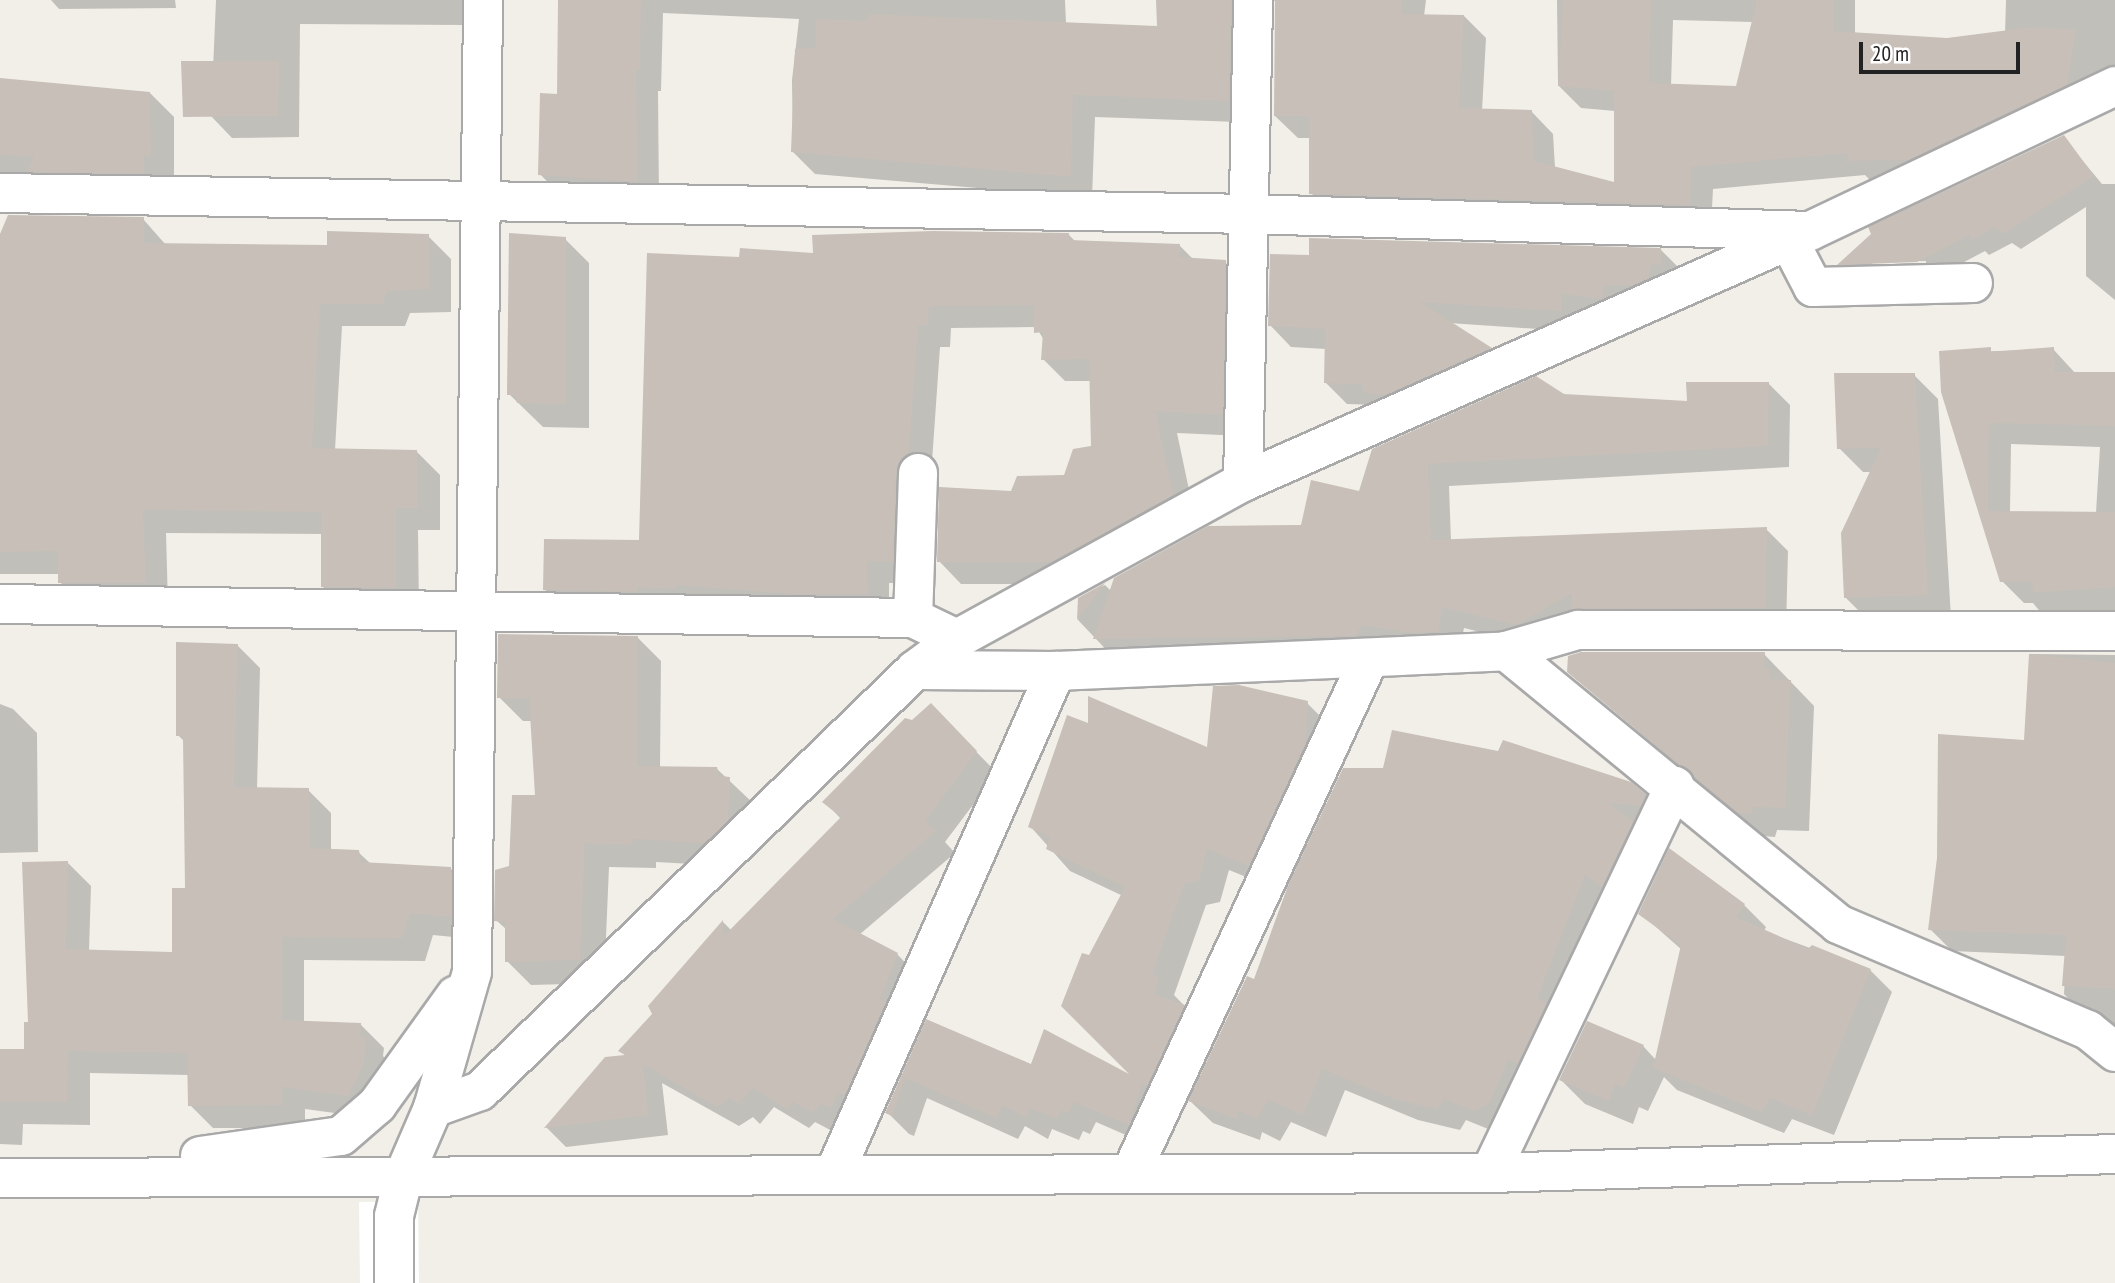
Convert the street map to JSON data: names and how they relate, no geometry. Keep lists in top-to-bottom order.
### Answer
{
  "scale_bar": "20 m"
}
